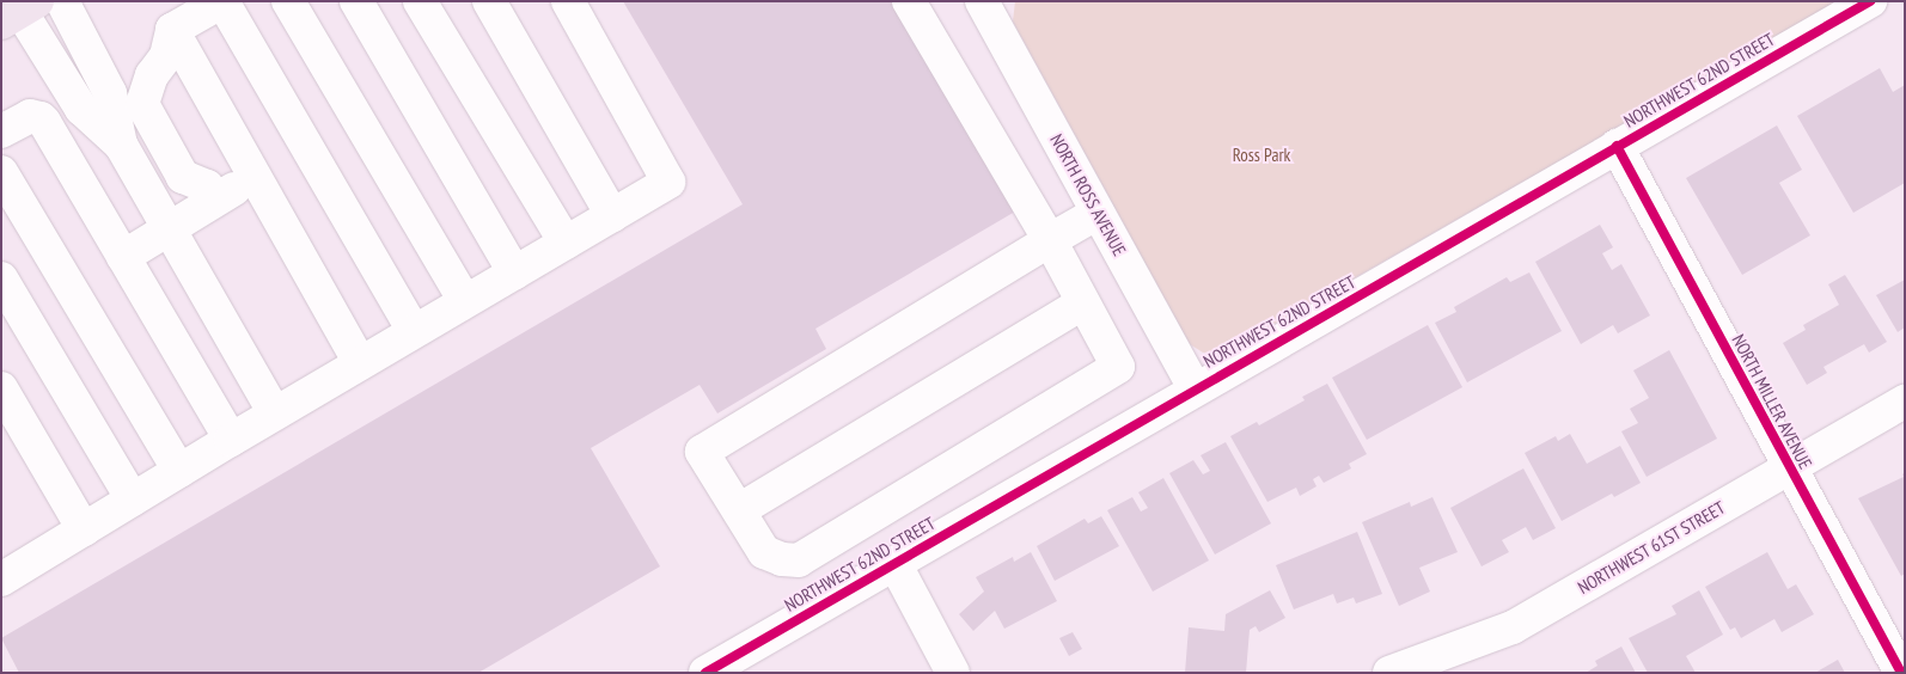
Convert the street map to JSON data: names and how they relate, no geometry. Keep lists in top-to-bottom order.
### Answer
{
  "streets": {
    "street": [
      "NORTHWEST 62ND STREET",
      "NORTH ROSS AVENUE",
      "NORTH MILLER AVENUE",
      "NORTHWEST 61ST STREET"
    ]
  },
  "crossings": [
    ["NORTHWEST 62ND STREET", "NORTH ROSS AVENUE"],
    ["NORTHWEST 62ND STREET", "NORTH MILLER AVENUE"],
    ["NORTH MILLER AVENUE", "NORTHWEST 61ST STREET"]
  ],
  "parks": ["Ross Park"]
}
